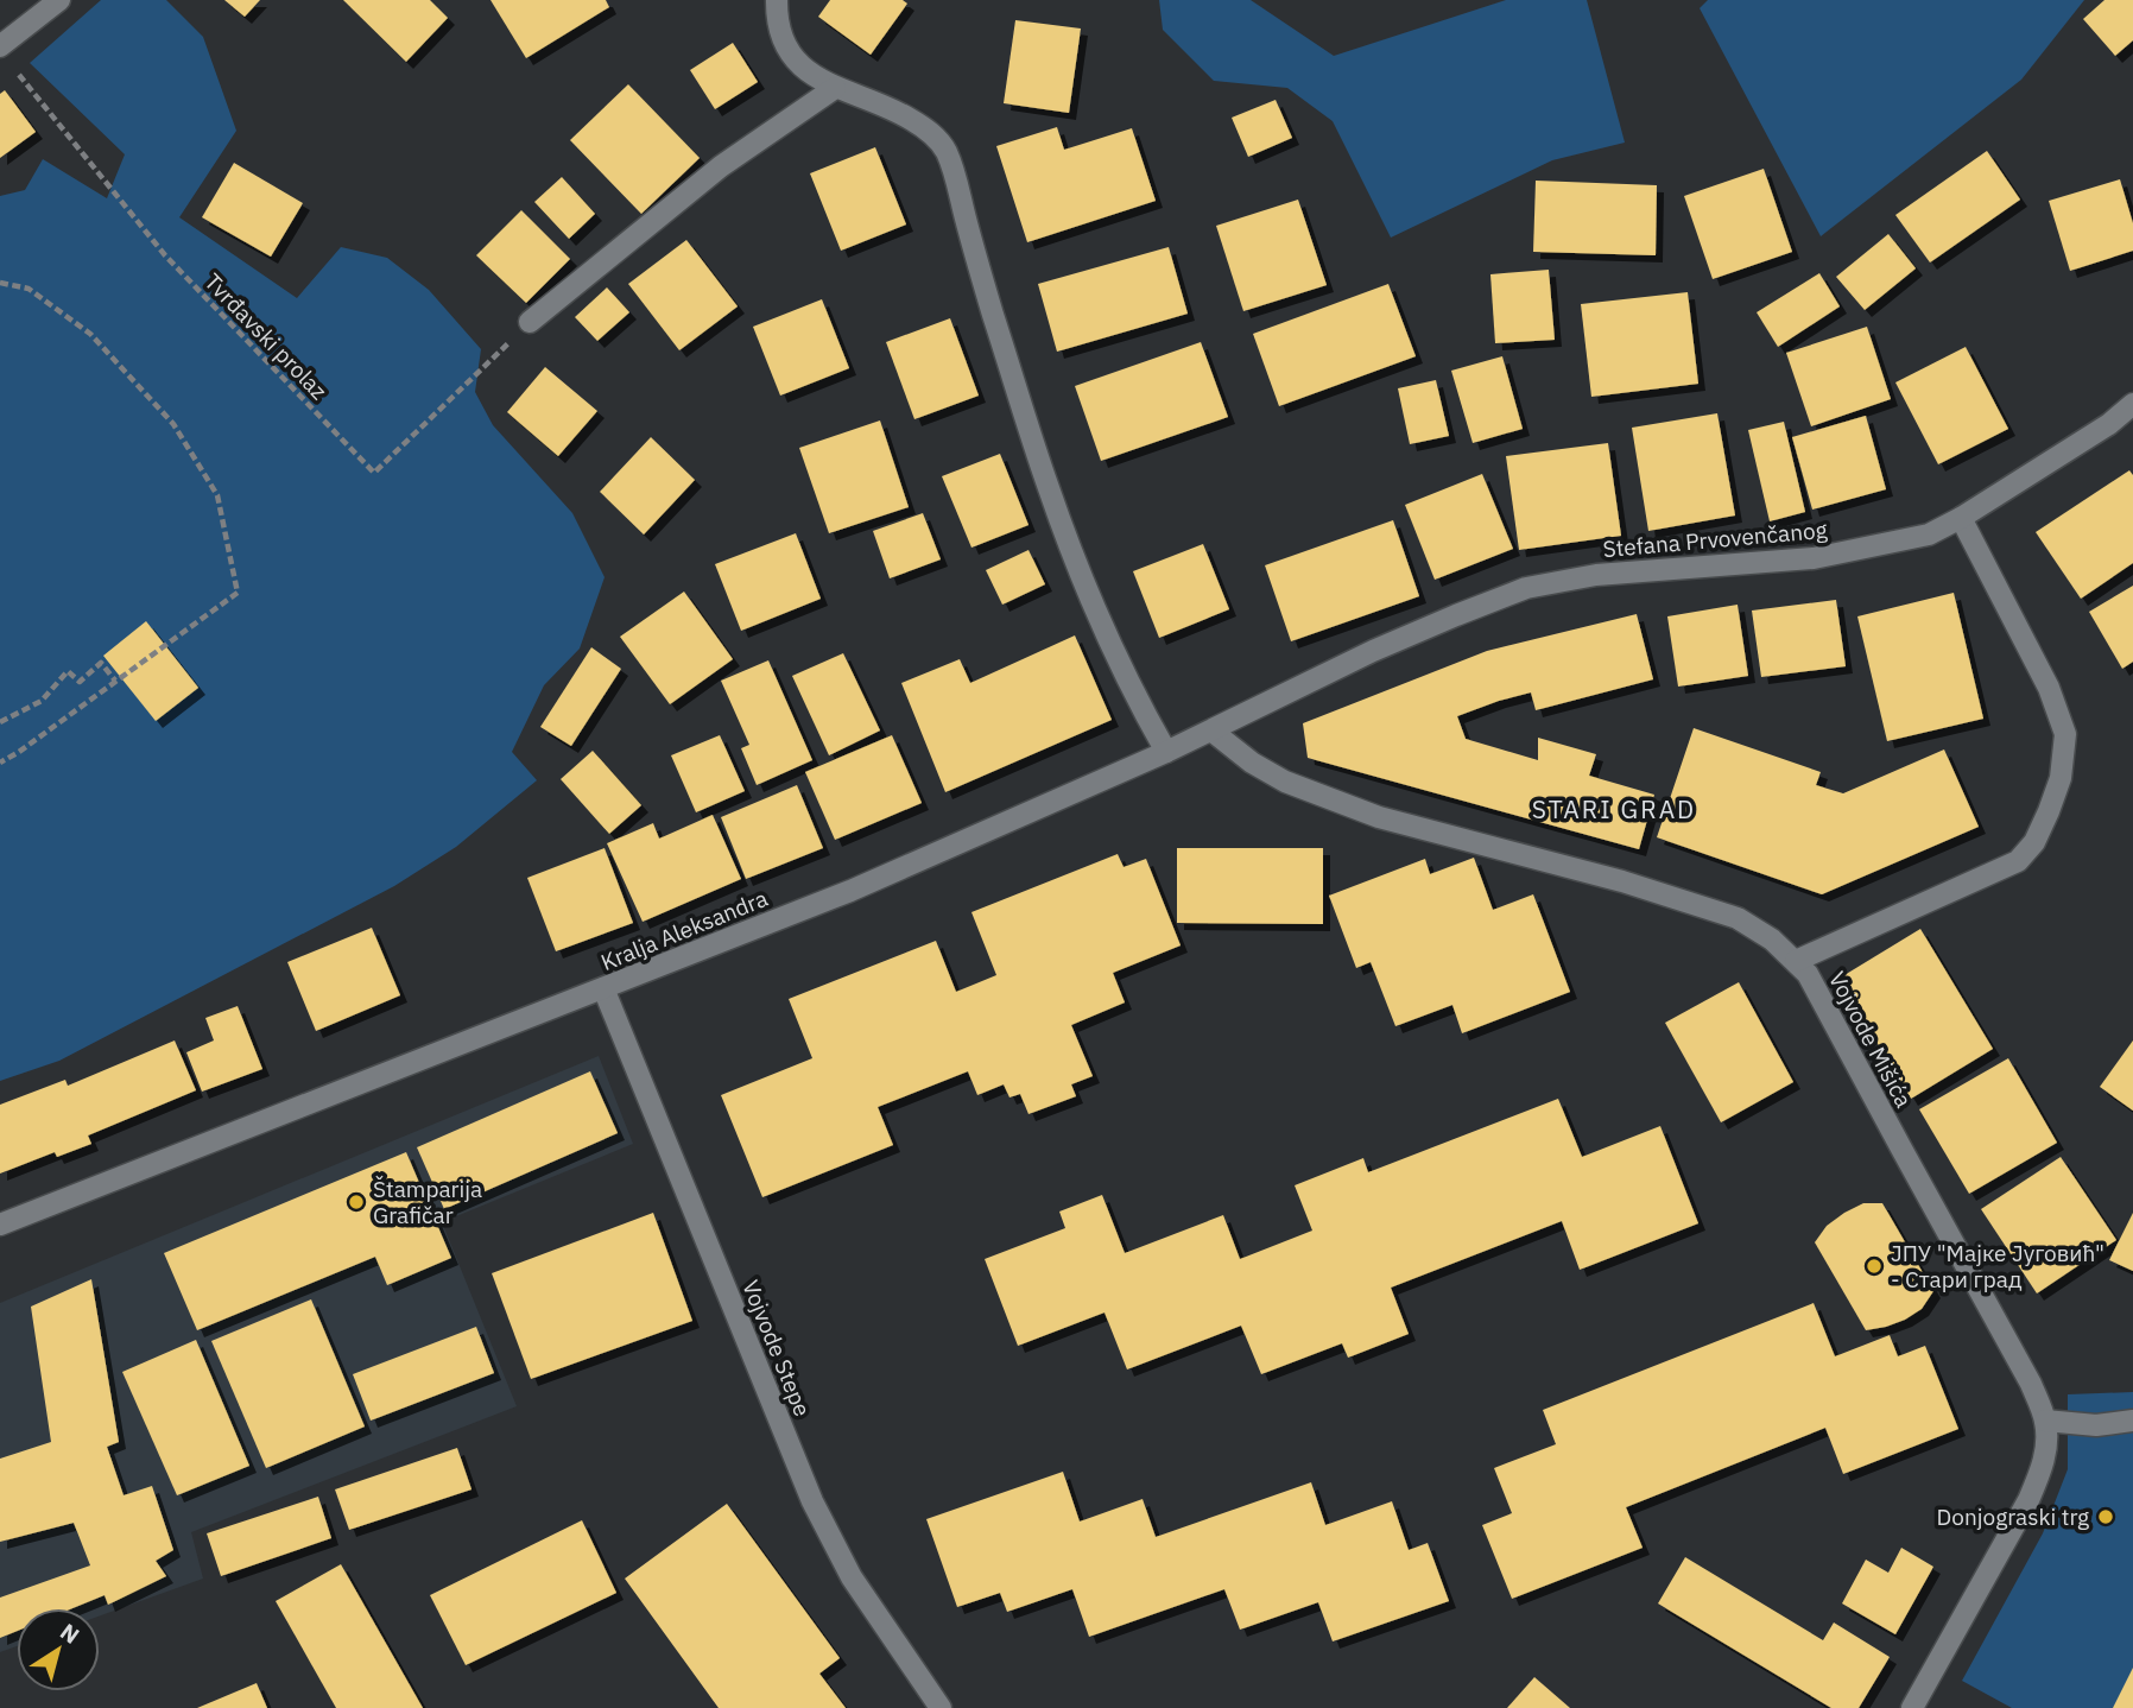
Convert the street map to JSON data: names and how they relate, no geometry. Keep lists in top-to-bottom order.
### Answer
{
  "streets": {
    "street": [
      "Stefana Prvovenčanog",
      "Kralja Aleksandra",
      "Vojvode Mišića",
      "Vojvode Stepe"
    ],
    "path": ["Tvrđavski prolaz"]
  },
  "crossings": [
    ["Stefana Prvovenčanog", "Kralja Aleksandra"],
    ["Kralja Aleksandra", "Vojvode Mišića"],
    ["Kralja Aleksandra", "Vojvode Stepe"]
  ],
  "districts": ["STARI GRAD"],
  "places": ["Štamparija Grafičar", "ЈПУ \"Мајке Југовић\" - Стари град", "Donjograski trg"],
  "north": "top right"
}
